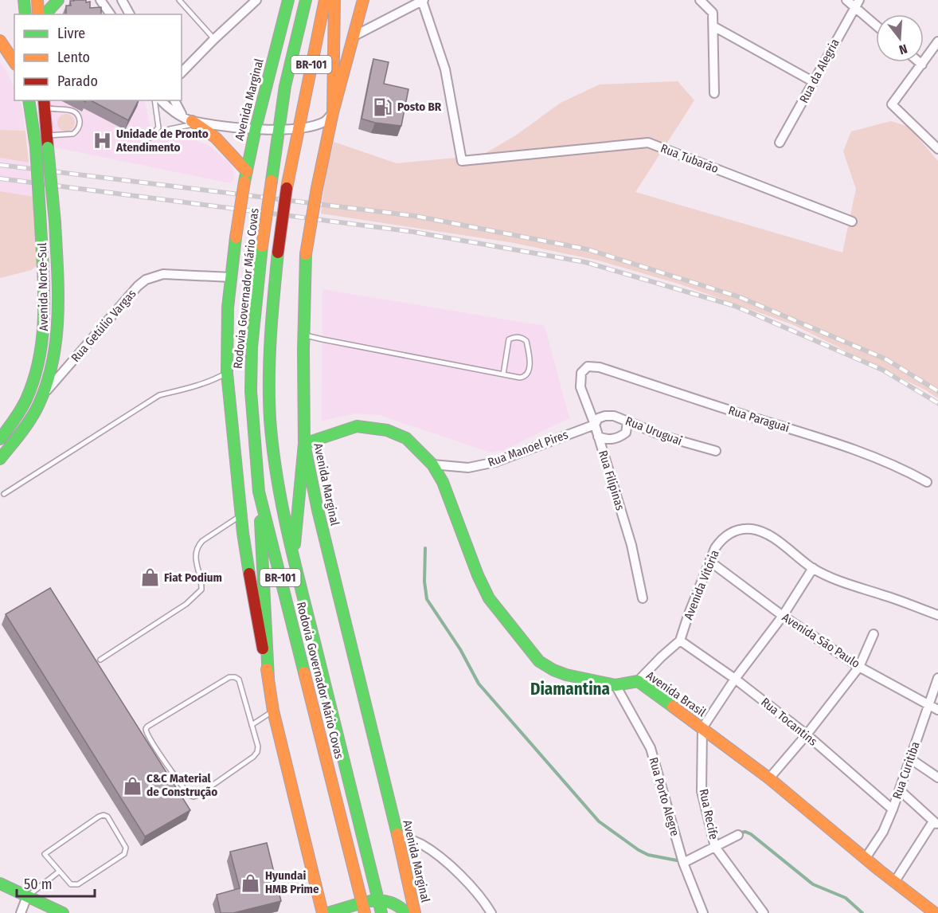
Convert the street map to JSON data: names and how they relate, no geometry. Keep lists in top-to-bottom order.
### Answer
{
  "streets": {
    "main road": [
      "BR-101",
      "Avenida Marginal",
      "Avenida Norte-Sul",
      "Rodovia Governador Mário Covas",
      "Avenida Brasil"
    ],
    "street": [
      "Rua da Alegria",
      "Rua Tubarão",
      "Rua Getúlio Vargas",
      "Rua Paraguai",
      "Rua Uruguai",
      "Rua Manoel Pires",
      "Rua Filipinas",
      "Avenida Vitória",
      "Avenida São Paulo",
      "Rua Tocantins",
      "Rua Curitiba",
      "Rua Porto Alegre",
      "Rua Recife"
    ]
  },
  "crossings": [
    ["Avenida Marginal", "Rua Getúlio Vargas"],
    ["Avenida Marginal", "Avenida Brasil"],
    ["Avenida Norte-Sul", "Rua Getúlio Vargas"],
    ["Rua Paraguai", "Rua Filipinas"],
    ["Rua Uruguai", "Rua Manoel Pires"],
    ["Rua Uruguai", "Rua Filipinas"],
    ["Rua Manoel Pires", "Rua Filipinas"],
    ["Rua Manoel Pires", "Avenida Brasil"],
    ["Avenida Vitória", "Avenida São Paulo"],
    ["Avenida Vitória", "Rua Tocantins"],
    ["Avenida São Paulo", "Rua Curitiba"],
    ["Avenida Brasil", "Rua Curitiba"],
    ["Avenida Brasil", "Rua Porto Alegre"],
    ["Avenida Brasil", "Rua Recife"],
    ["Rua Tocantins", "Rua Curitiba"]
  ],
  "districts": ["Diamantina"],
  "places": {
    "fuel station": ["Posto BR"],
    "hospital": ["Unidade de Pronto Atendimento"],
    "shop": ["Fiat Podium", "C&C Material de Construção", "Hyundai HMB Prime"]
  },
  "legend": ["Livre", "Lento", "Parado"],
  "scale_bar": "50 m",
  "north": "bottom"
}
